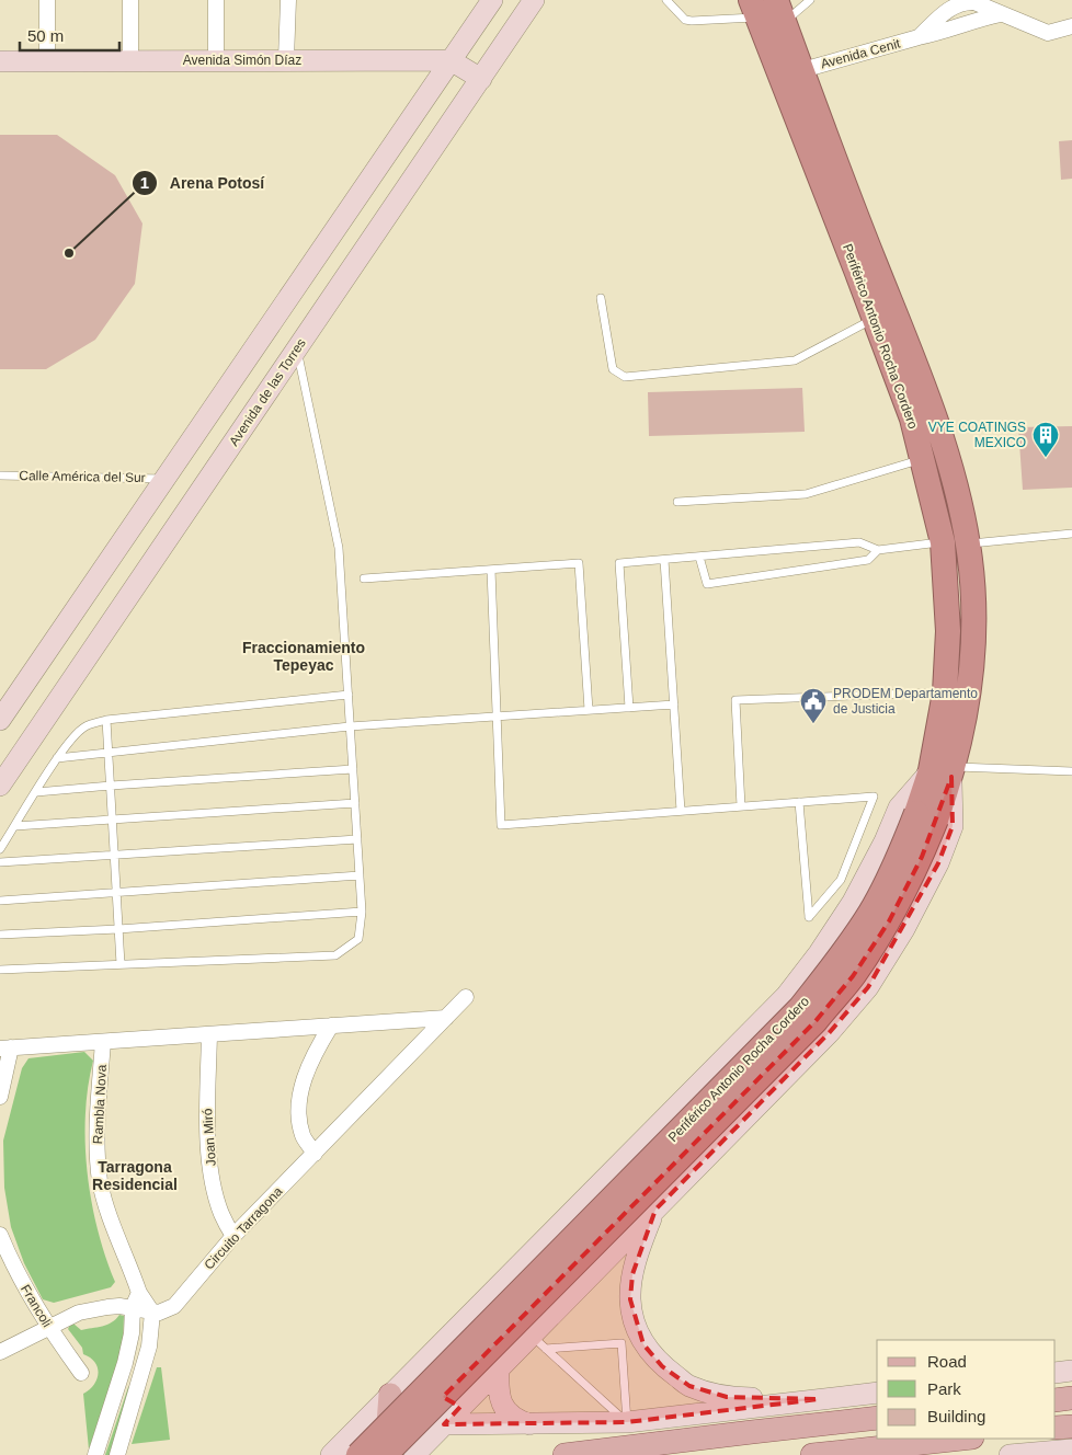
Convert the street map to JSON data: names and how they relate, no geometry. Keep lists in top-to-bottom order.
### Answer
{
  "streets": {
    "highway": ["Periférico Antonio Rocha Cordero"],
    "main road": ["Avenida Simón Díaz", "Avenida de las Torres"],
    "street": [
      "Avenida Cenit",
      "Rambla Nova",
      "Joan Miró",
      "Circuito Tarragona",
      "Francoli"
    ],
    "lane": ["Calle América del Sur"]
  },
  "crossings": [
    ["Avenida Cenit", "Periférico Antonio Rocha Cordero"],
    ["Rambla Nova", "Circuito Tarragona"],
    ["Joan Miró", "Circuito Tarragona"]
  ],
  "districts": ["Fraccionamiento Tepeyac", "Tarragona Residencial"],
  "places": {
    "other": ["Arena Potosí"],
    "building": ["VYE COATINGS MEXICO"],
    "public building": ["PRODEM Departamento de Justicia"]
  },
  "legend": ["Road", "Park", "Building"],
  "scale_bar": "50 m"
}
